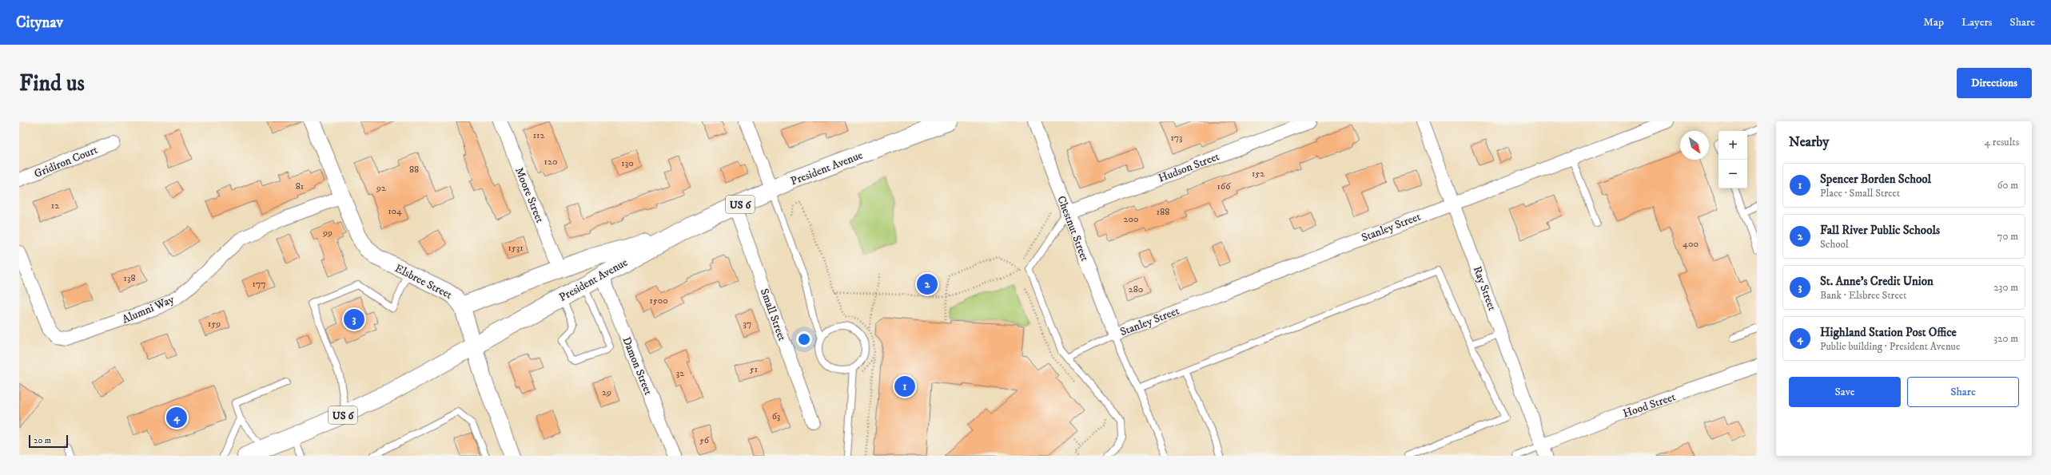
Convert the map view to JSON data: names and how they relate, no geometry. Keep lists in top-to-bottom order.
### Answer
{
  "streets": {
    "main road": ["President Avenue", "US 6"],
    "street": [
      "Gridiron Court",
      "Hudson Street",
      "Moore Street",
      "Stanley Street",
      "Chestnut Street",
      "Elsbree Street",
      "Ray Street",
      "Alumni Way",
      "Small Street",
      "Damon Street",
      "Hood Street"
    ]
  },
  "crossings": [
    ["Hudson Street", "Chestnut Street"],
    ["President Avenue", "Elsbree Street"],
    ["President Avenue", "Small Street"],
    ["President Avenue", "Damon Street"],
    ["Stanley Street", "Chestnut Street"],
    ["Stanley Street", "Ray Street"],
    ["Elsbree Street", "Alumni Way"],
    ["Ray Street", "Hood Street"]
  ],
  "house_numbers": [
    "112",
    "173",
    "120",
    "130",
    "88",
    "152",
    "81",
    "166",
    "92",
    "12",
    "104",
    "188",
    "200",
    "99",
    "400",
    "1531",
    "138",
    "177",
    "280",
    "1500",
    "159",
    "37",
    "51",
    "32",
    "29",
    "63",
    "56"
  ],
  "scale_bar": "20 m",
  "north": "bottom right",
  "page": {
    "header": "Citynav",
    "nav": ["Map", "Layers", "Share"],
    "buttons": [
      "Directions",
      ["Save", "Share"]
    ],
    "title": "Find us",
    "heading": ["Nearby", "4 results"],
    "map_buttons": ["+", "−"],
    "list": [
      {
        "mark": "1",
        "name": "Spencer Borden School",
        "note": "Place · Small Street",
        "value": "60 m"
      },
      {
        "mark": "2",
        "name": "Fall River Public Schools",
        "note": "School",
        "value": "70 m"
      },
      {
        "mark": "3",
        "name": "St. Anne's Credit Union",
        "note": "Bank · Elsbree Street",
        "value": "230 m"
      },
      {
        "mark": "4",
        "name": "Highland Station Post Office",
        "note": "Public building · President Avenue",
        "value": "320 m"
      }
    ],
    "pins": [
      "2",
      "3",
      "1",
      "4"
    ],
    "scale": "20 m"
  }
}
